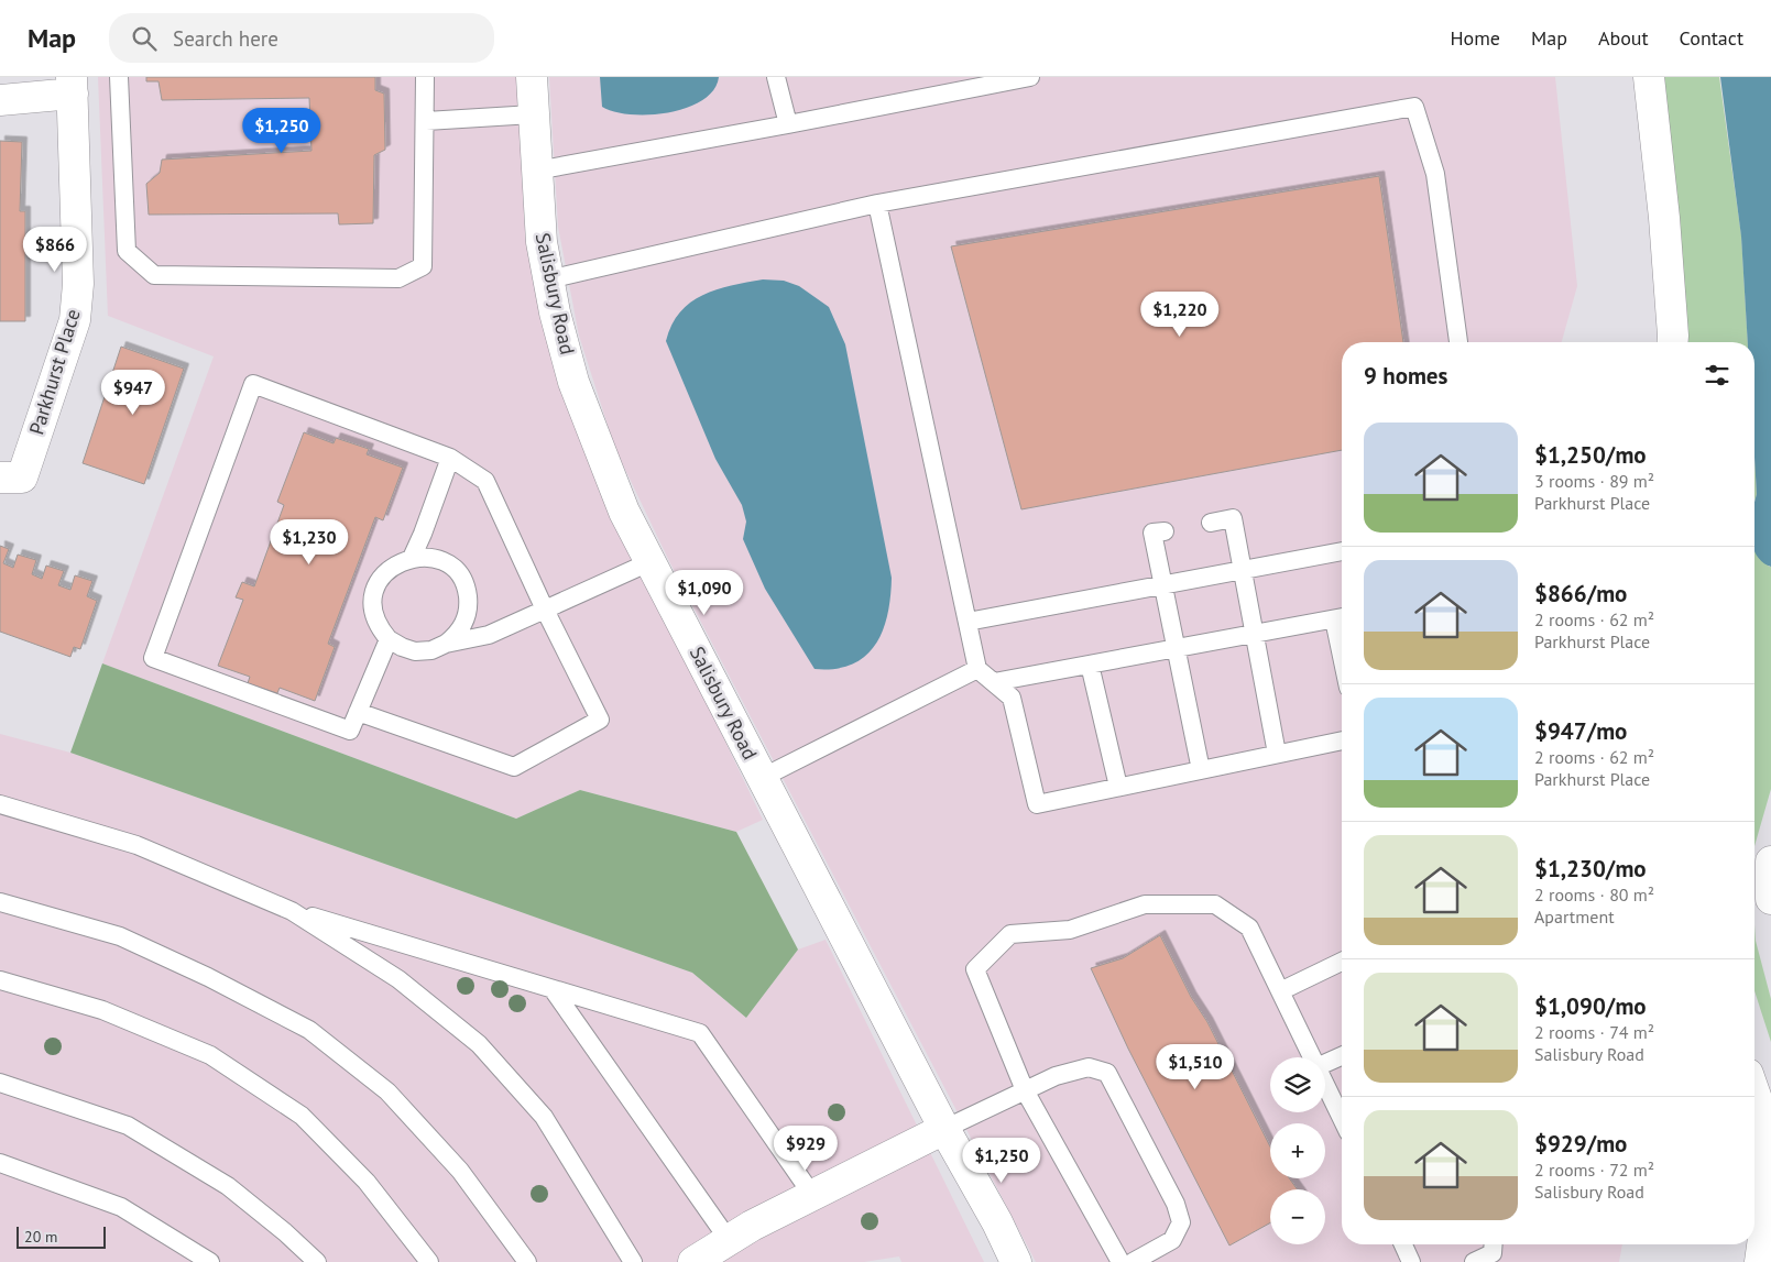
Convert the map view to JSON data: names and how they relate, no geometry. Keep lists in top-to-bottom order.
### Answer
{
  "streets": {
    "main road": ["Salisbury Road", "Parkhurst Place"]
  },
  "scale_bar": "20 m",
  "page": {
    "header": "Map",
    "search": "Search here",
    "nav": [
      "Home",
      "Map",
      "About",
      "Contact"
    ],
    "price": [
      "$1,250",
      "$866",
      "$1,220",
      "$947",
      "$1,230",
      "$1,090",
      "$1,510",
      "$929",
      "$1,250"
    ],
    "heading": "9 homes",
    "list": [
      {
        "name": "$1,250/mo",
        "note": "3 rooms · 89 m² · Parkhurst Place"
      },
      {
        "name": "$866/mo",
        "note": "2 rooms · 62 m² · Parkhurst Place"
      },
      {
        "name": "$947/mo",
        "note": "2 rooms · 62 m² · Parkhurst Place"
      },
      {
        "name": "$1,230/mo",
        "note": "2 rooms · 80 m² · Apartment"
      },
      {
        "name": "$1,090/mo",
        "note": "2 rooms · 74 m² · Salisbury Road"
      },
      {
        "name": "$929/mo",
        "note": "2 rooms · 72 m² · Salisbury Road"
      }
    ],
    "map_buttons": ["+", "−"],
    "scale": "20 m"
  }
}
